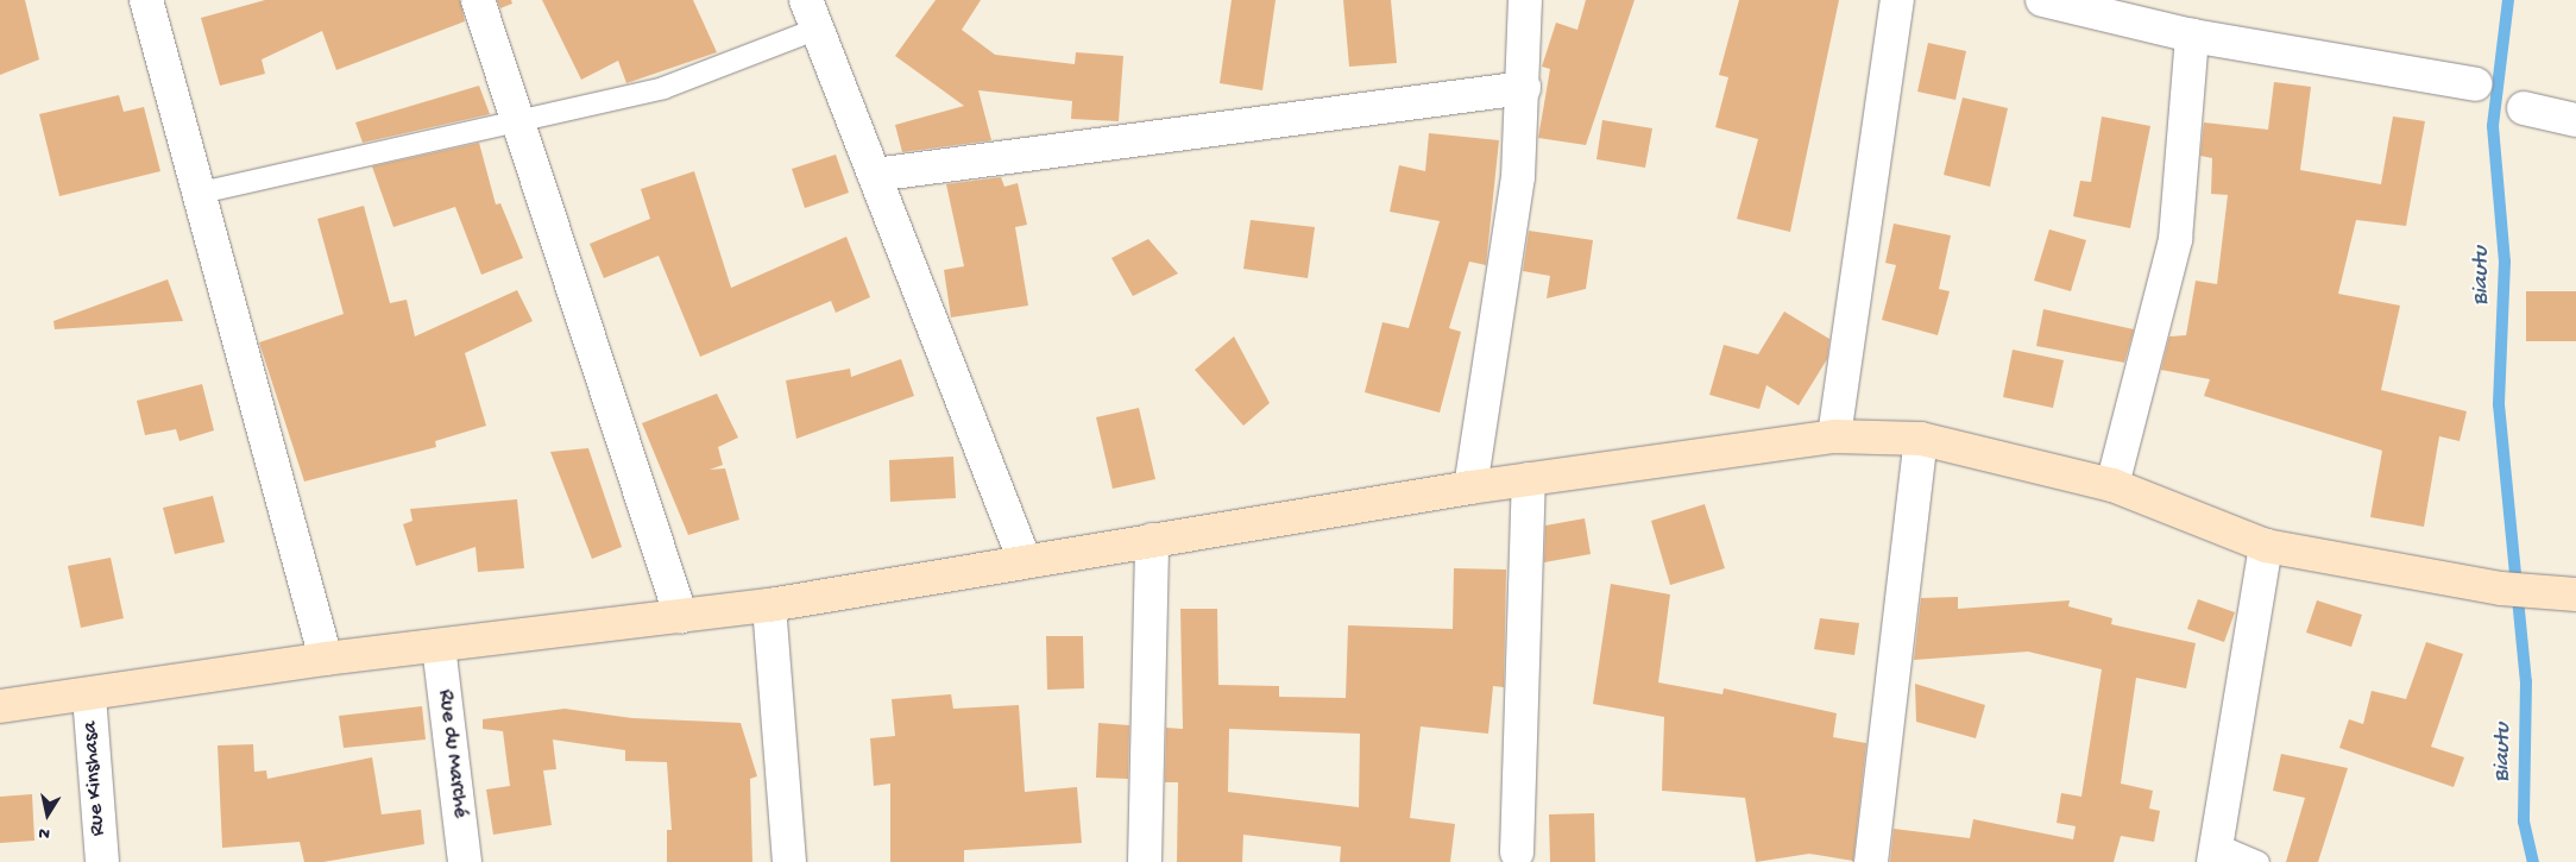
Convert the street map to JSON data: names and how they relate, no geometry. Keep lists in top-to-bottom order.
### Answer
{
  "streets": {
    "street": ["Rue du Marché", "Rue Kinshasa"]
  },
  "water": ["Biautu"],
  "north": "bottom"
}
